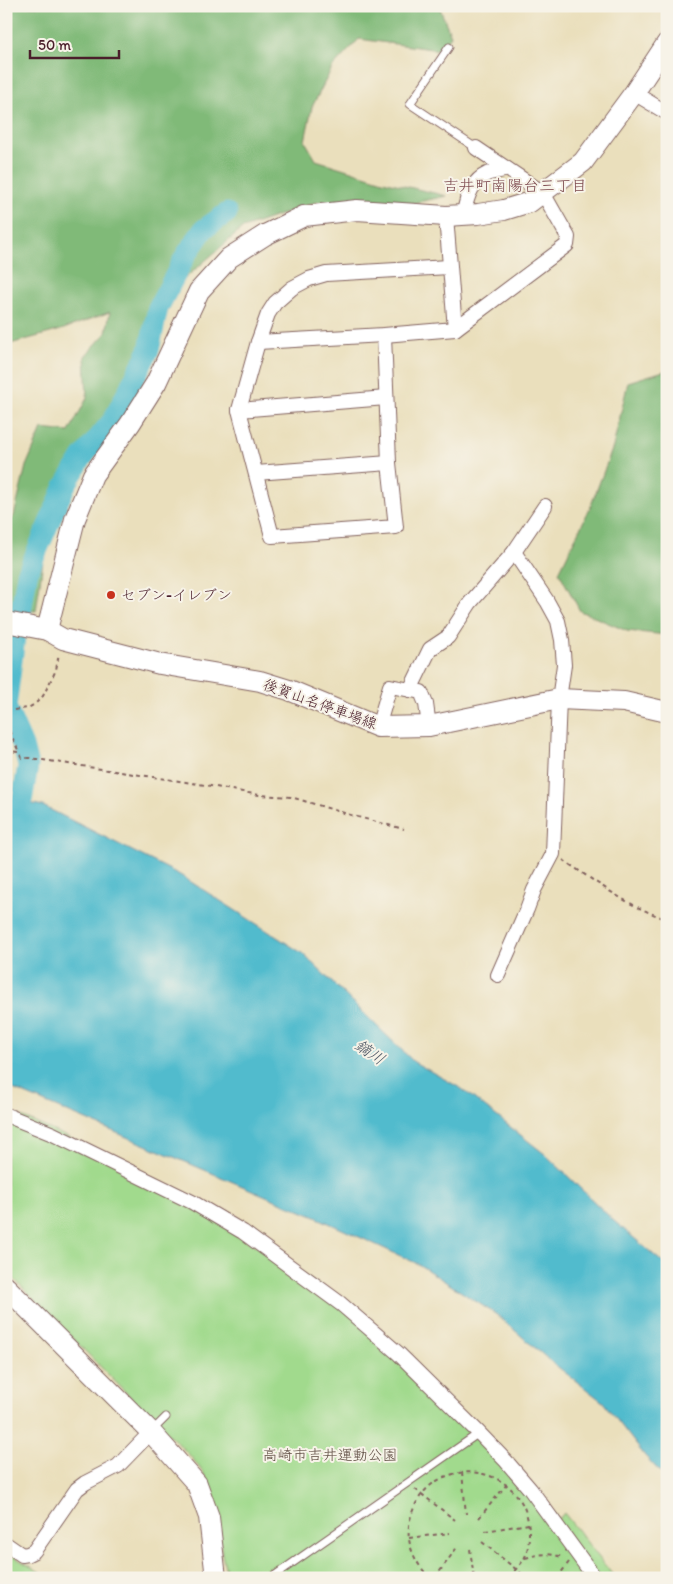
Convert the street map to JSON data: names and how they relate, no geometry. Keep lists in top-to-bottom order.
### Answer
{
  "streets": {
    "street": ["後賀山名停車場線"]
  },
  "districts": ["吉井町南陽台三丁目"],
  "water": ["鏑川"],
  "parks": ["高崎市吉井運動公園"],
  "places": ["セブン-イレブン"],
  "scale_bar": "50 m"
}
